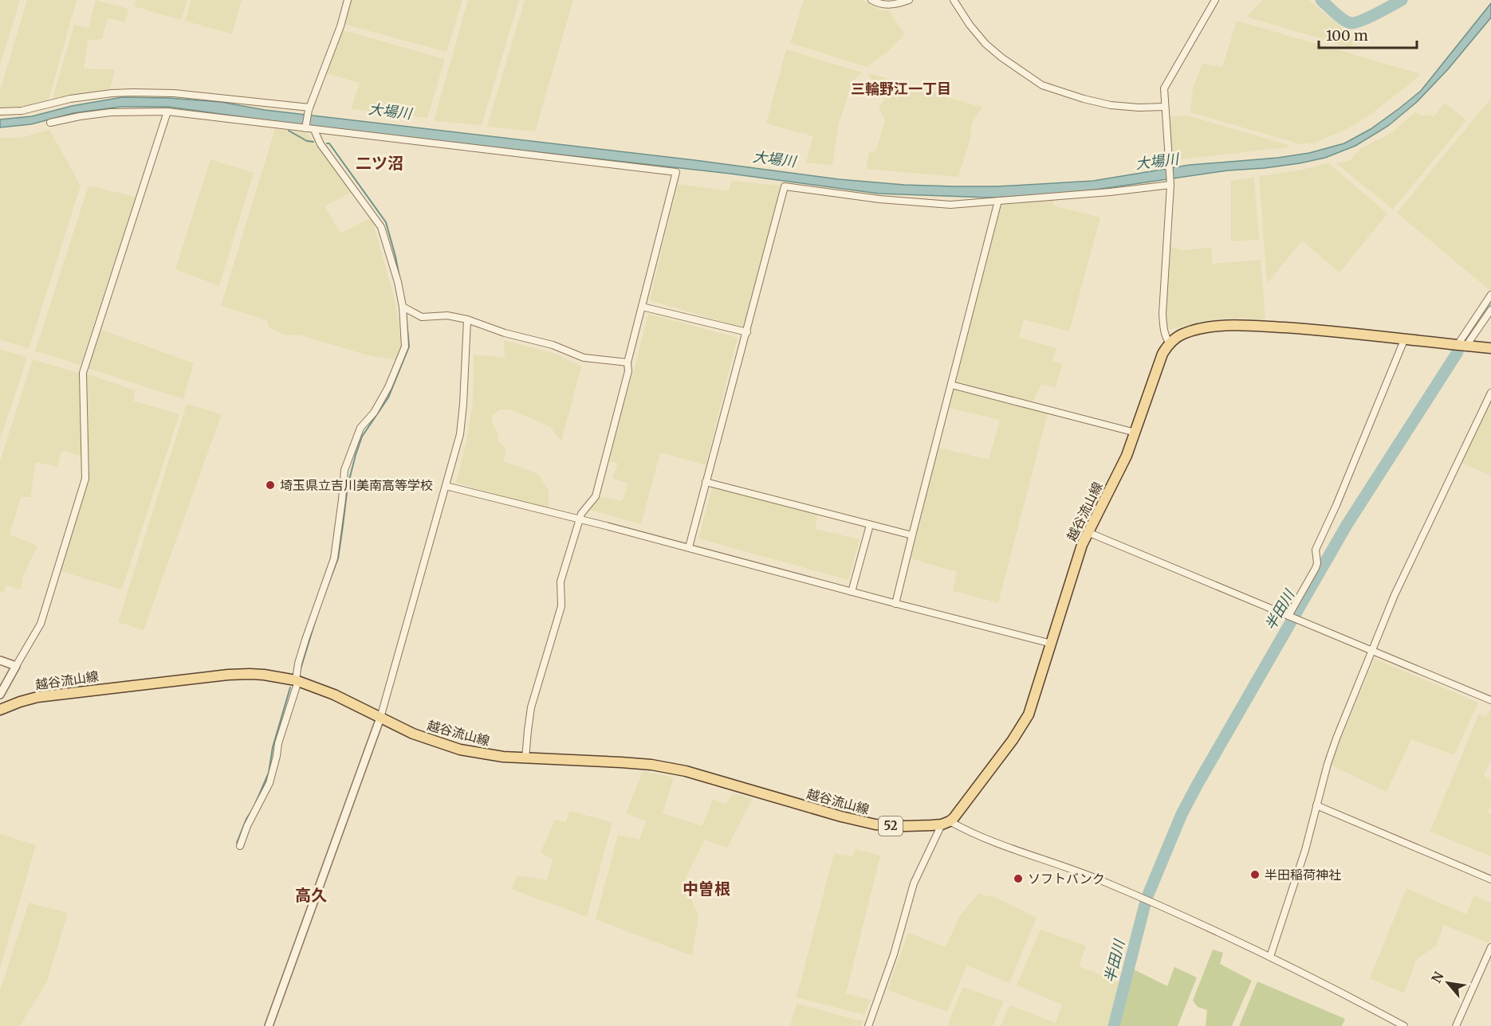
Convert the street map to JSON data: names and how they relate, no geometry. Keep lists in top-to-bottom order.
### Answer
{
  "streets": {
    "main road": ["越谷流山線", "52"]
  },
  "districts": [
    "三輪野江一丁目",
    "二ツ沼",
    "中曽根",
    "高久"
  ],
  "water": ["大場川", "半田川"],
  "places": ["埼玉県立吉川美南高等学校", "半田稲荷神社", "ソフトバンク"],
  "scale_bar": "100 m",
  "north": "top left"
}
